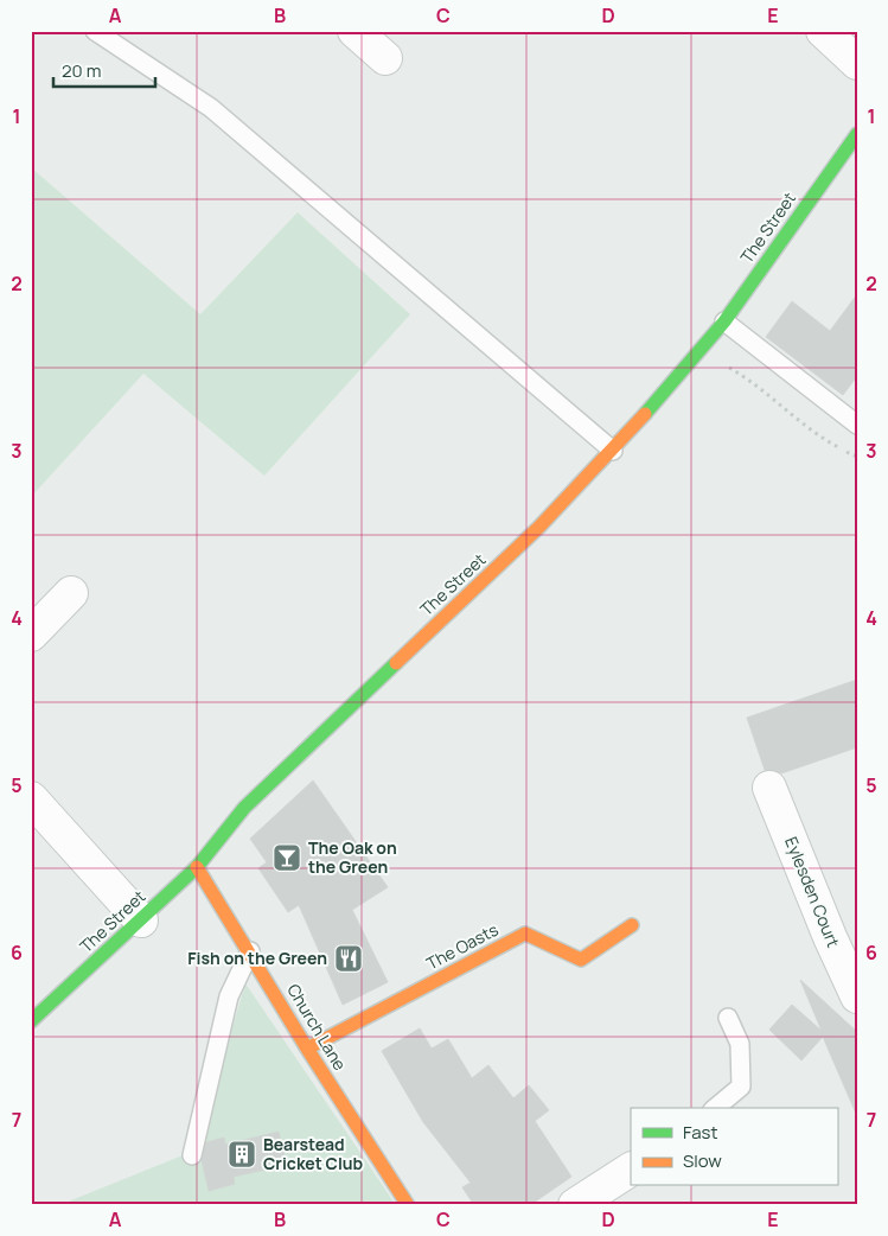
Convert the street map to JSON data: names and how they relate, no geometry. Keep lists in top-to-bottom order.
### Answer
{
  "streets": {
    "street": [
      "The Street",
      "Eylesden Court",
      "The Oasts",
      "Church Lane"
    ]
  },
  "crossings": [
    ["The Street", "Church Lane"],
    ["The Oasts", "Church Lane"]
  ],
  "places": {
    "bar": ["The Oak on the Green"],
    "restaurant": ["Fish on the Green"],
    "building": ["Bearstead Cricket Club"]
  },
  "legend": ["Fast", "Slow"],
  "scale_bar": "20 m",
  "grid": {
    "columns": [
      "A",
      "B",
      "C",
      "D",
      "E"
    ],
    "rows": [
      "1",
      "2",
      "3",
      "4",
      "5",
      "6",
      "7"
    ]
  }
}
